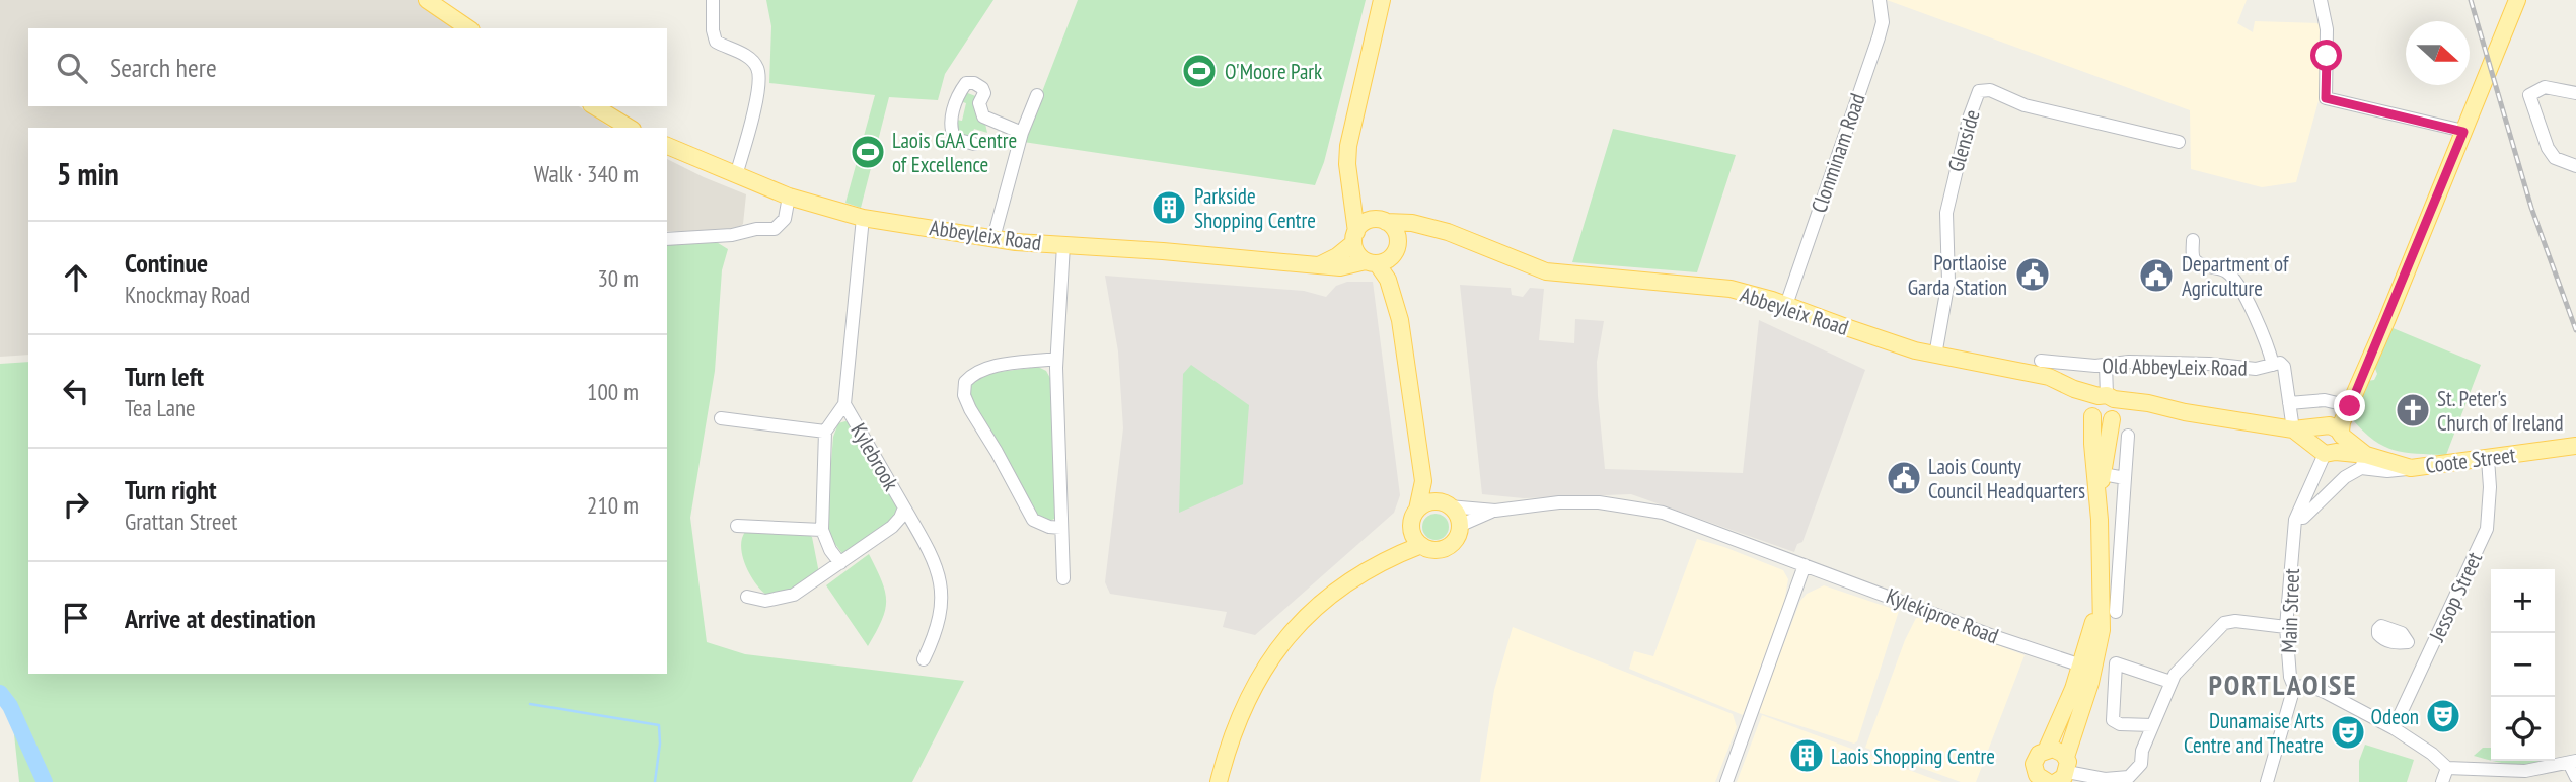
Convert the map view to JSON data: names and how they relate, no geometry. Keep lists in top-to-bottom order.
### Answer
{
  "streets": {
    "main road": ["Abbeyleix Road", "Coote Street"],
    "street": [
      "Glenside",
      "Clonminam Road",
      "Old AbbeyLeix Road",
      "Kylebrook",
      "Jessop Street",
      "Main Street",
      "Kylekiproe Road"
    ]
  },
  "crossings": [
    ["Glenside", "Abbeyleix Road"],
    ["Clonminam Road", "Abbeyleix Road"],
    ["Abbeyleix Road", "Old AbbeyLeix Road"],
    ["Abbeyleix Road", "Kylebrook"],
    ["Abbeyleix Road", "Coote Street"],
    ["Coote Street", "Jessop Street"],
    ["Coote Street", "Main Street"]
  ],
  "districts": ["PORTLAOISE"],
  "places": {
    "sports": ["O'Moore Park", "Laois GAA Centre of Excellence"],
    "building": ["Parkside Shopping Centre", "Laois Shopping Centre"],
    "public building": ["Portlaoise Garda Station", "Department of Agriculture", "Laois County Council Headquarters"],
    "church": ["St. Peter's Church of Ireland"],
    "theatre": ["Odeon", "Dunamaise Arts Centre and Theatre"]
  },
  "north": "right",
  "page": {
    "search": "Search here",
    "heading": ["5 min", "Walk · 340 m"],
    "list": [
      ["Continue", "Knockmay Road", "30 m"],
      ["Turn left", "Tea Lane", "100 m"],
      ["Turn right", "Grattan Street", "210 m"],
      "Arrive at destination"
    ],
    "map_buttons": ["+", "−"]
  }
}
